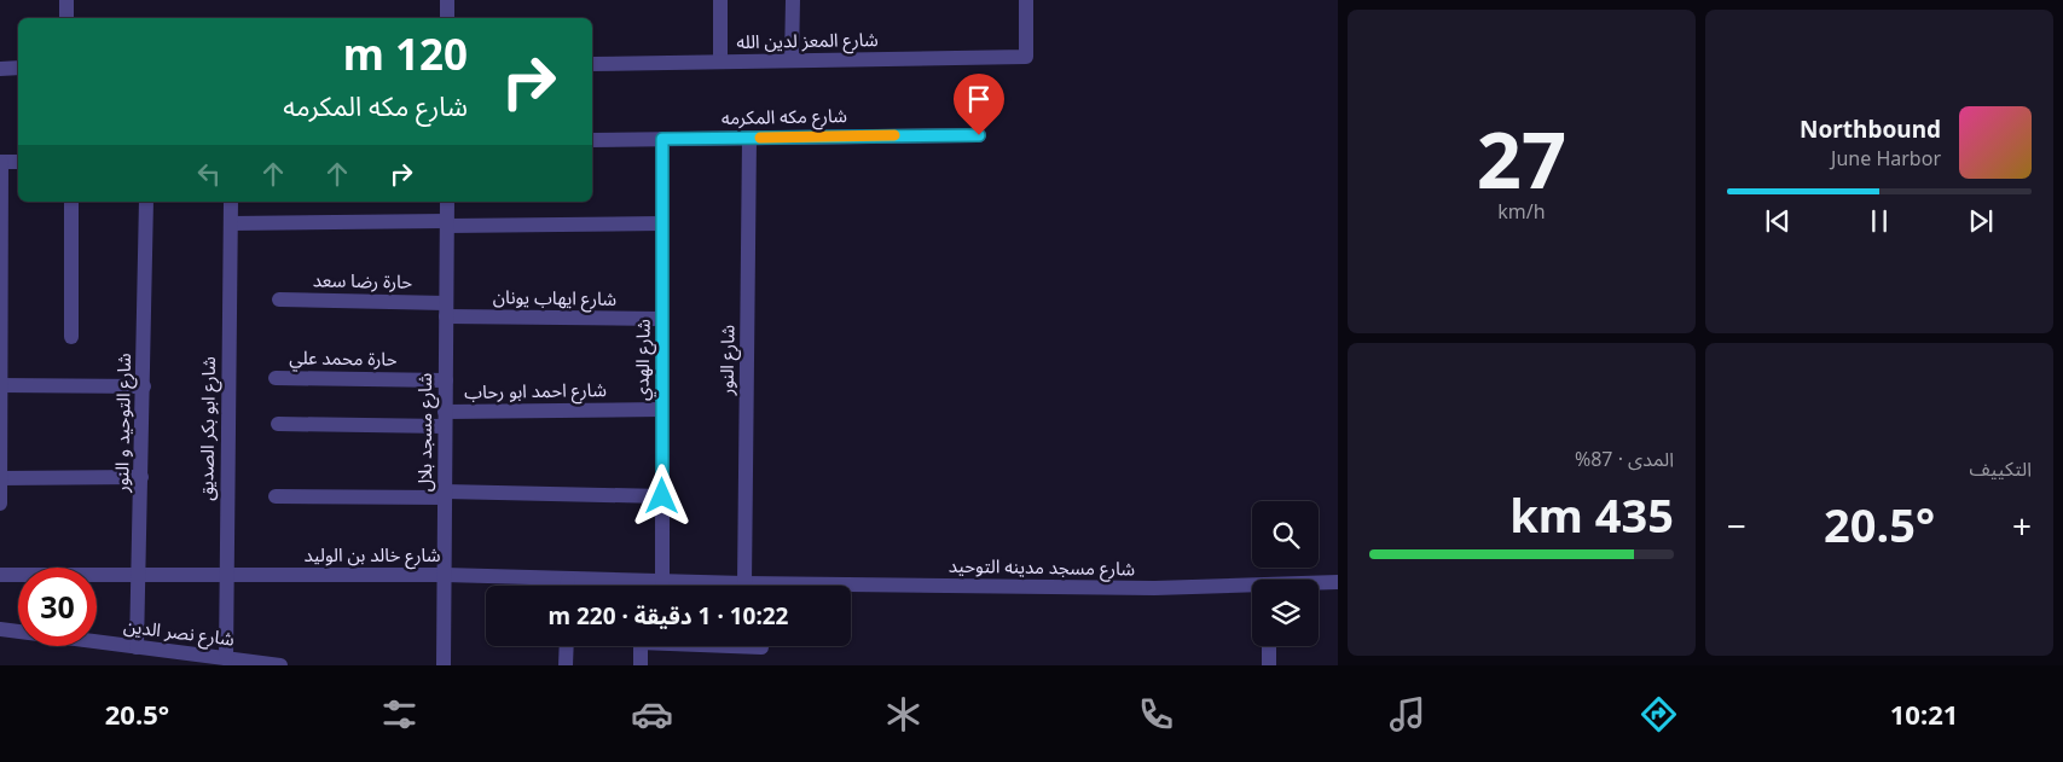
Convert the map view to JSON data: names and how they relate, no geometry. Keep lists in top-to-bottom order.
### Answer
{
  "streets": {
    "street": [
      "شارع المعز لدين الله",
      "شارع مكه المكرمه",
      "حارة رضا سعد",
      "شارع ايهاب يونان",
      "حارة محمد علي",
      "شارع الهدي",
      "شارع النور",
      "شارع احمد ابو رحاب",
      "شارع التوحيد و النور",
      "شارع ابو بكر الصديق",
      "شارع مسجد بلال",
      "شارع خالد بن الوليد",
      "شارع مسجد مدينه التوحيد",
      "شارع نصر الدين"
    ]
  },
  "crossings": [
    ["شارع مكه المكرمه", "شارع الهدي"],
    ["شارع مكه المكرمه", "شارع النور"],
    ["حارة رضا سعد", "شارع ايهاب يونان"],
    ["حارة رضا سعد", "شارع مسجد بلال"],
    ["شارع ايهاب يونان", "شارع الهدي"],
    ["شارع ايهاب يونان", "شارع مسجد بلال"],
    ["حارة محمد علي", "شارع مسجد بلال"],
    ["شارع الهدي", "شارع احمد ابو رحاب"],
    ["شارع الهدي", "شارع خالد بن الوليد"],
    ["شارع النور", "شارع خالد بن الوليد"],
    ["شارع النور", "شارع مسجد مدينه التوحيد"],
    ["شارع احمد ابو رحاب", "شارع مسجد بلال"],
    ["شارع التوحيد و النور", "شارع خالد بن الوليد"],
    ["شارع التوحيد و النور", "شارع نصر الدين"],
    ["شارع ابو بكر الصديق", "شارع خالد بن الوليد"],
    ["شارع ابو بكر الصديق", "شارع نصر الدين"],
    ["شارع مسجد بلال", "شارع خالد بن الوليد"],
    ["شارع خالد بن الوليد", "شارع مسجد مدينه التوحيد"]
  ],
  "page": {
    "tile": [
      ["27", "km/h"],
      "التكييف",
      ["المدى · 87%", "435 km"]
    ],
    "turn": ["120 m", "شارع مكه المكرمه"],
    "song": ["Northbound", "June Harbor"],
    "heat": ["−", "20.5°", "+"],
    "limit": "30",
    "trip": "10:22 · 1 دقيقة · 220 m",
    "tabs": ["10:21", "20.5°"]
  }
}
